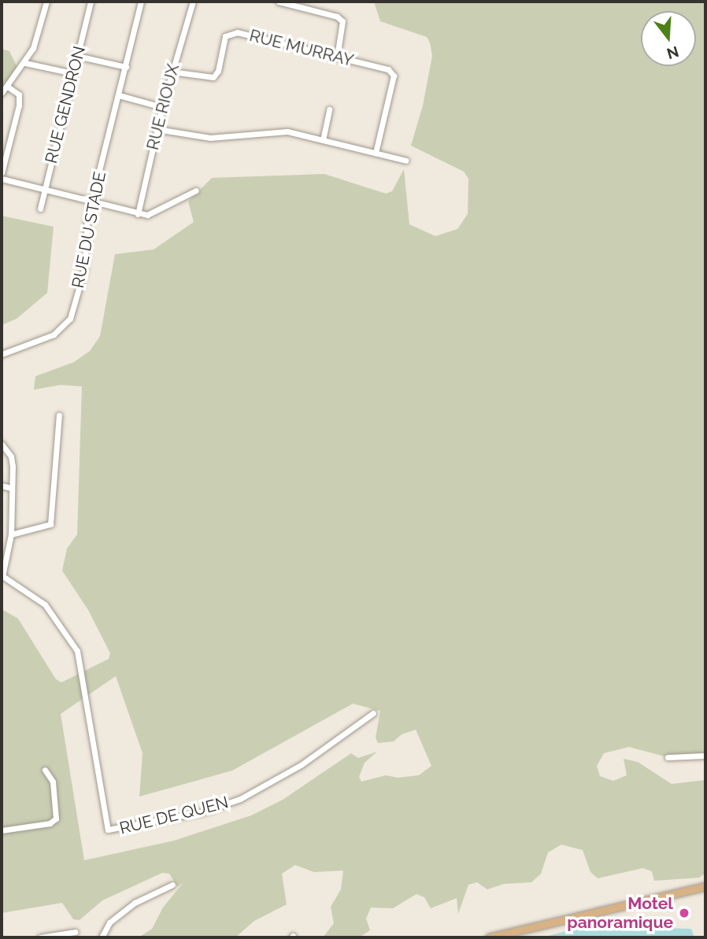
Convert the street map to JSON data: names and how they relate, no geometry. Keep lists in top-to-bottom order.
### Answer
{
  "streets": {
    "street": [
      "RUE MURRAY",
      "RUE GENDRON",
      "RUE RIOUX",
      "RUE DU STADE",
      "RUE DE QUEN"
    ]
  },
  "crossings": [
    ["RUE MURRAY", "RUE RIOUX"]
  ],
  "places": ["Motel panoramique"],
  "north": "bottom"
}
